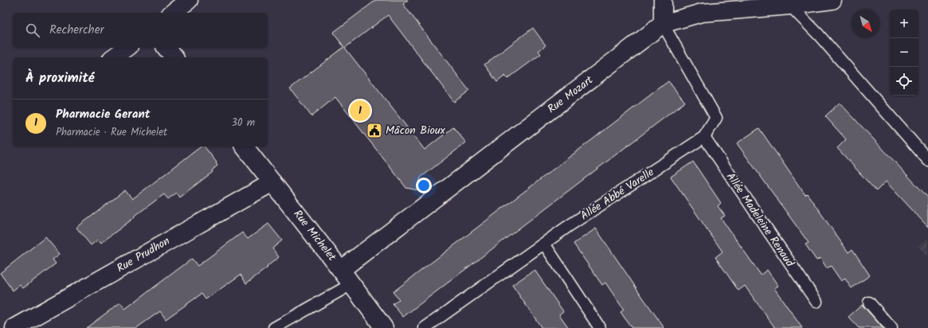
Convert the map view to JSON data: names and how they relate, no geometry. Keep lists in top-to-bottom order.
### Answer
{
  "streets": {
    "street": ["Rue Mozart", "Rue Michelet", "Rue Prudhon"],
    "lane": ["Allée Abbé Varelle", "Allée Madeleine Renaud"]
  },
  "crossings": [
    ["Rue Mozart", "Allée Abbé Varelle"],
    ["Rue Mozart", "Rue Michelet"],
    ["Allée Abbé Varelle", "Allée Madeleine Renaud"],
    ["Rue Michelet", "Rue Prudhon"]
  ],
  "places": {
    "public building": ["Mâcon Bioux"]
  },
  "north": "bottom right",
  "page": {
    "map_buttons": ["+", "−"],
    "search": "Rechercher",
    "heading": "À proximité",
    "pins": "1",
    "list": [
      {
        "mark": "1",
        "name": "Pharmacie Gerant",
        "note": "Pharmacie · Rue Michelet",
        "value": "30 m"
      }
    ]
  }
}
